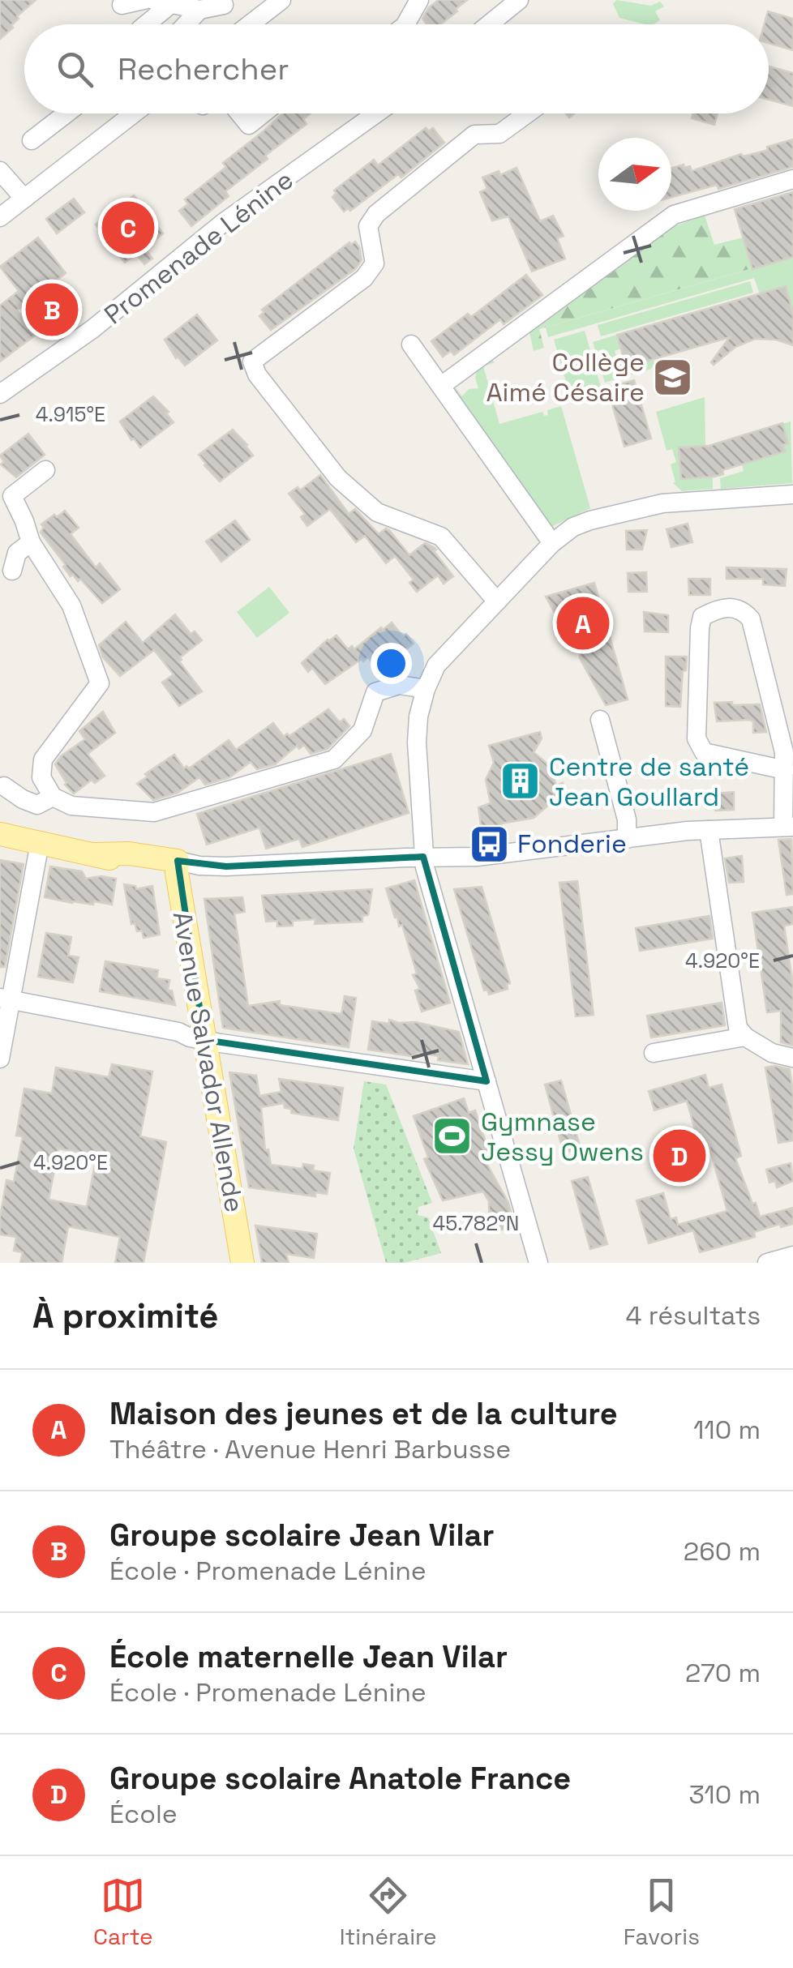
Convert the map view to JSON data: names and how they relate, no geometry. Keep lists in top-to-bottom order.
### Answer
{
  "streets": {
    "main road": ["Avenue Salvador Allende"],
    "street": ["Promenade Lénine"]
  },
  "places": {
    "school or university": ["Collège Aimé Césaire"],
    "building": ["Centre de santé Jean Goullard"],
    "bus stop": ["Fonderie"],
    "sports": ["Gymnase Jessy Owens"]
  },
  "north": "right",
  "page": {
    "search": "Rechercher",
    "pins": [
      "C",
      "B",
      "A",
      "D"
    ],
    "heading": ["À proximité", "4 résultats"],
    "list": [
      {
        "mark": "A",
        "name": "Maison des jeunes et de la culture",
        "note": "Théâtre · Avenue Henri Barbusse",
        "value": "110 m"
      },
      {
        "mark": "B",
        "name": "Groupe scolaire Jean Vilar",
        "note": "École · Promenade Lénine",
        "value": "260 m"
      },
      {
        "mark": "C",
        "name": "École maternelle Jean Vilar",
        "note": "École · Promenade Lénine",
        "value": "270 m"
      },
      {
        "mark": "D",
        "name": "Groupe scolaire Anatole France",
        "note": "École",
        "value": "310 m"
      }
    ],
    "nav": ["Carte", "Itinéraire", "Favoris"]
  },
  "coordinates": ["4.915°E", "4.920°E", "45.782°N"]
}
